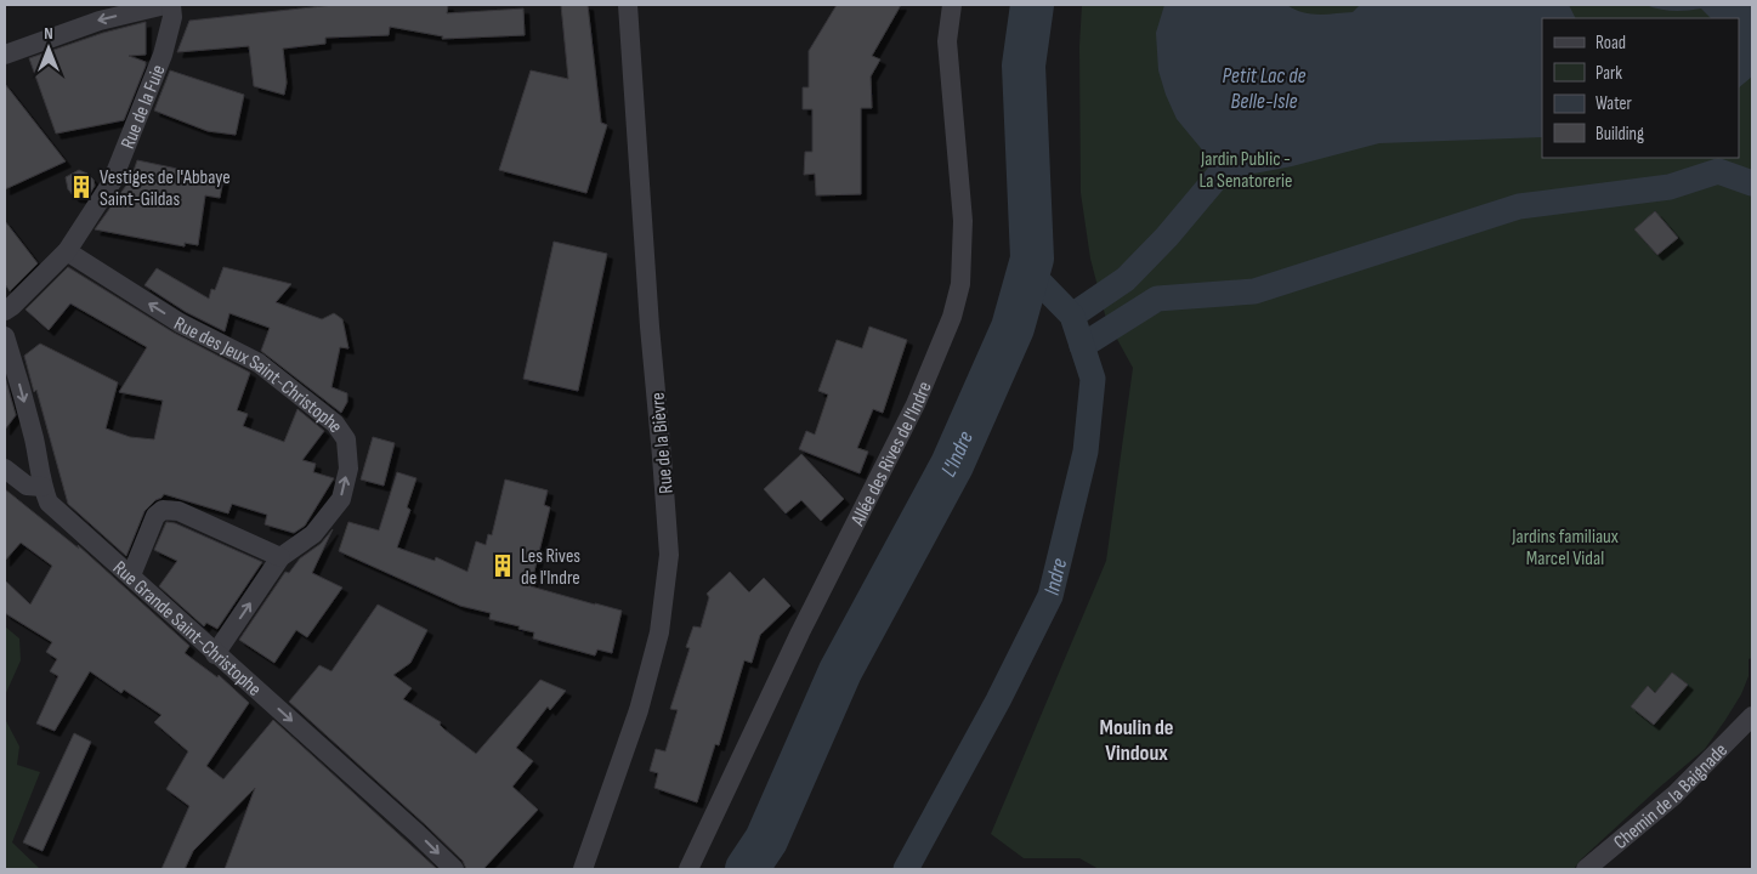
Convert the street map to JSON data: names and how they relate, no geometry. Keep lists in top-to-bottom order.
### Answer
{
  "streets": {
    "street": [
      "Rue de la Fuie",
      "Rue des Jeux Saint-Christophe",
      "Rue de la Bièvre",
      "Allée des Rives de l'Indre",
      "Rue Grande Saint-Christophe",
      "Chemin de la Baignade"
    ]
  },
  "crossings": [
    ["Rue de la Fuie", "Rue des Jeux Saint-Christophe"],
    ["Rue des Jeux Saint-Christophe", "Rue Grande Saint-Christophe"]
  ],
  "one_way": ["Rue Grande Saint-Christophe"],
  "districts": ["Moulin de Vindoux"],
  "water": ["Petit Lac de Belle-Isle", "L'Indre", "Indre"],
  "parks": ["Jardin Public - La Senatorerie", "Jardins familiaux Marcel Vidal"],
  "places": {
    "building": ["Vestiges de l'Abbaye Saint-Gildas", "Les Rives de l'Indre"]
  },
  "legend": [
    "Road",
    "Park",
    "Water",
    "Building"
  ],
  "north": "top"
}
